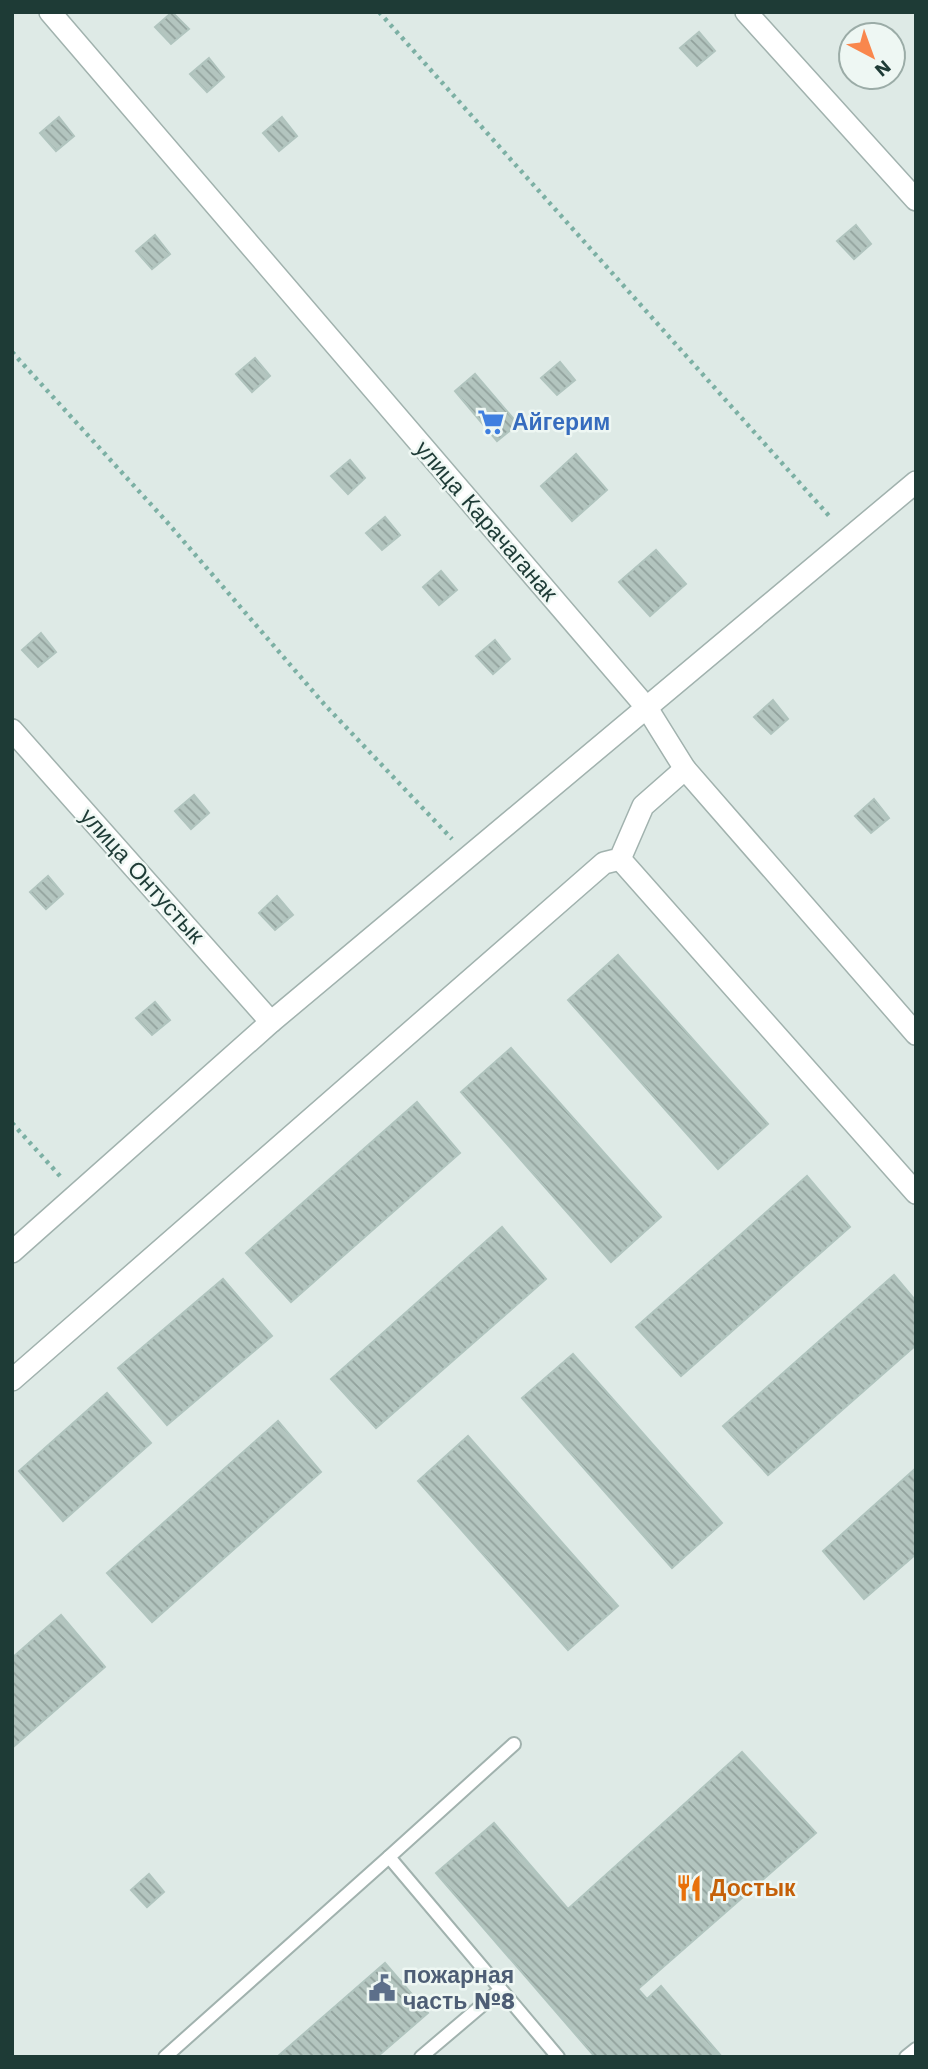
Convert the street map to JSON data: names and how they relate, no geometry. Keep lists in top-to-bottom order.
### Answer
{
  "streets": {
    "street": ["улица Карачаганак", "улица Онтустык"]
  },
  "places": {
    "supermarket": ["Айгерим"],
    "restaurant": ["Достык"],
    "public building": ["пожарная часть №8"]
  },
  "north": "bottom right"
}
